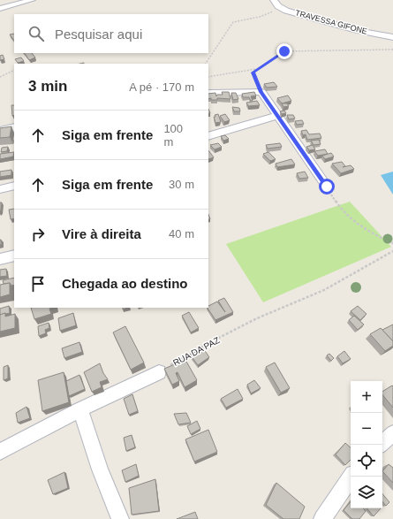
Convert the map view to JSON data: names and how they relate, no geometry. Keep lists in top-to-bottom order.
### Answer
{
  "streets": {
    "street": ["TRAVESSA GIFONE"],
    "path": ["RUA DA PAZ"]
  },
  "page": {
    "search": "Pesquisar aqui",
    "heading": ["3 min", "A pé · 170 m"],
    "list": [
      ["Siga em frente", "100 m"],
      ["Siga em frente", "30 m"],
      ["Vire à direita", "40 m"],
      "Chegada ao destino"
    ],
    "map_buttons": ["+", "−"]
  }
}
